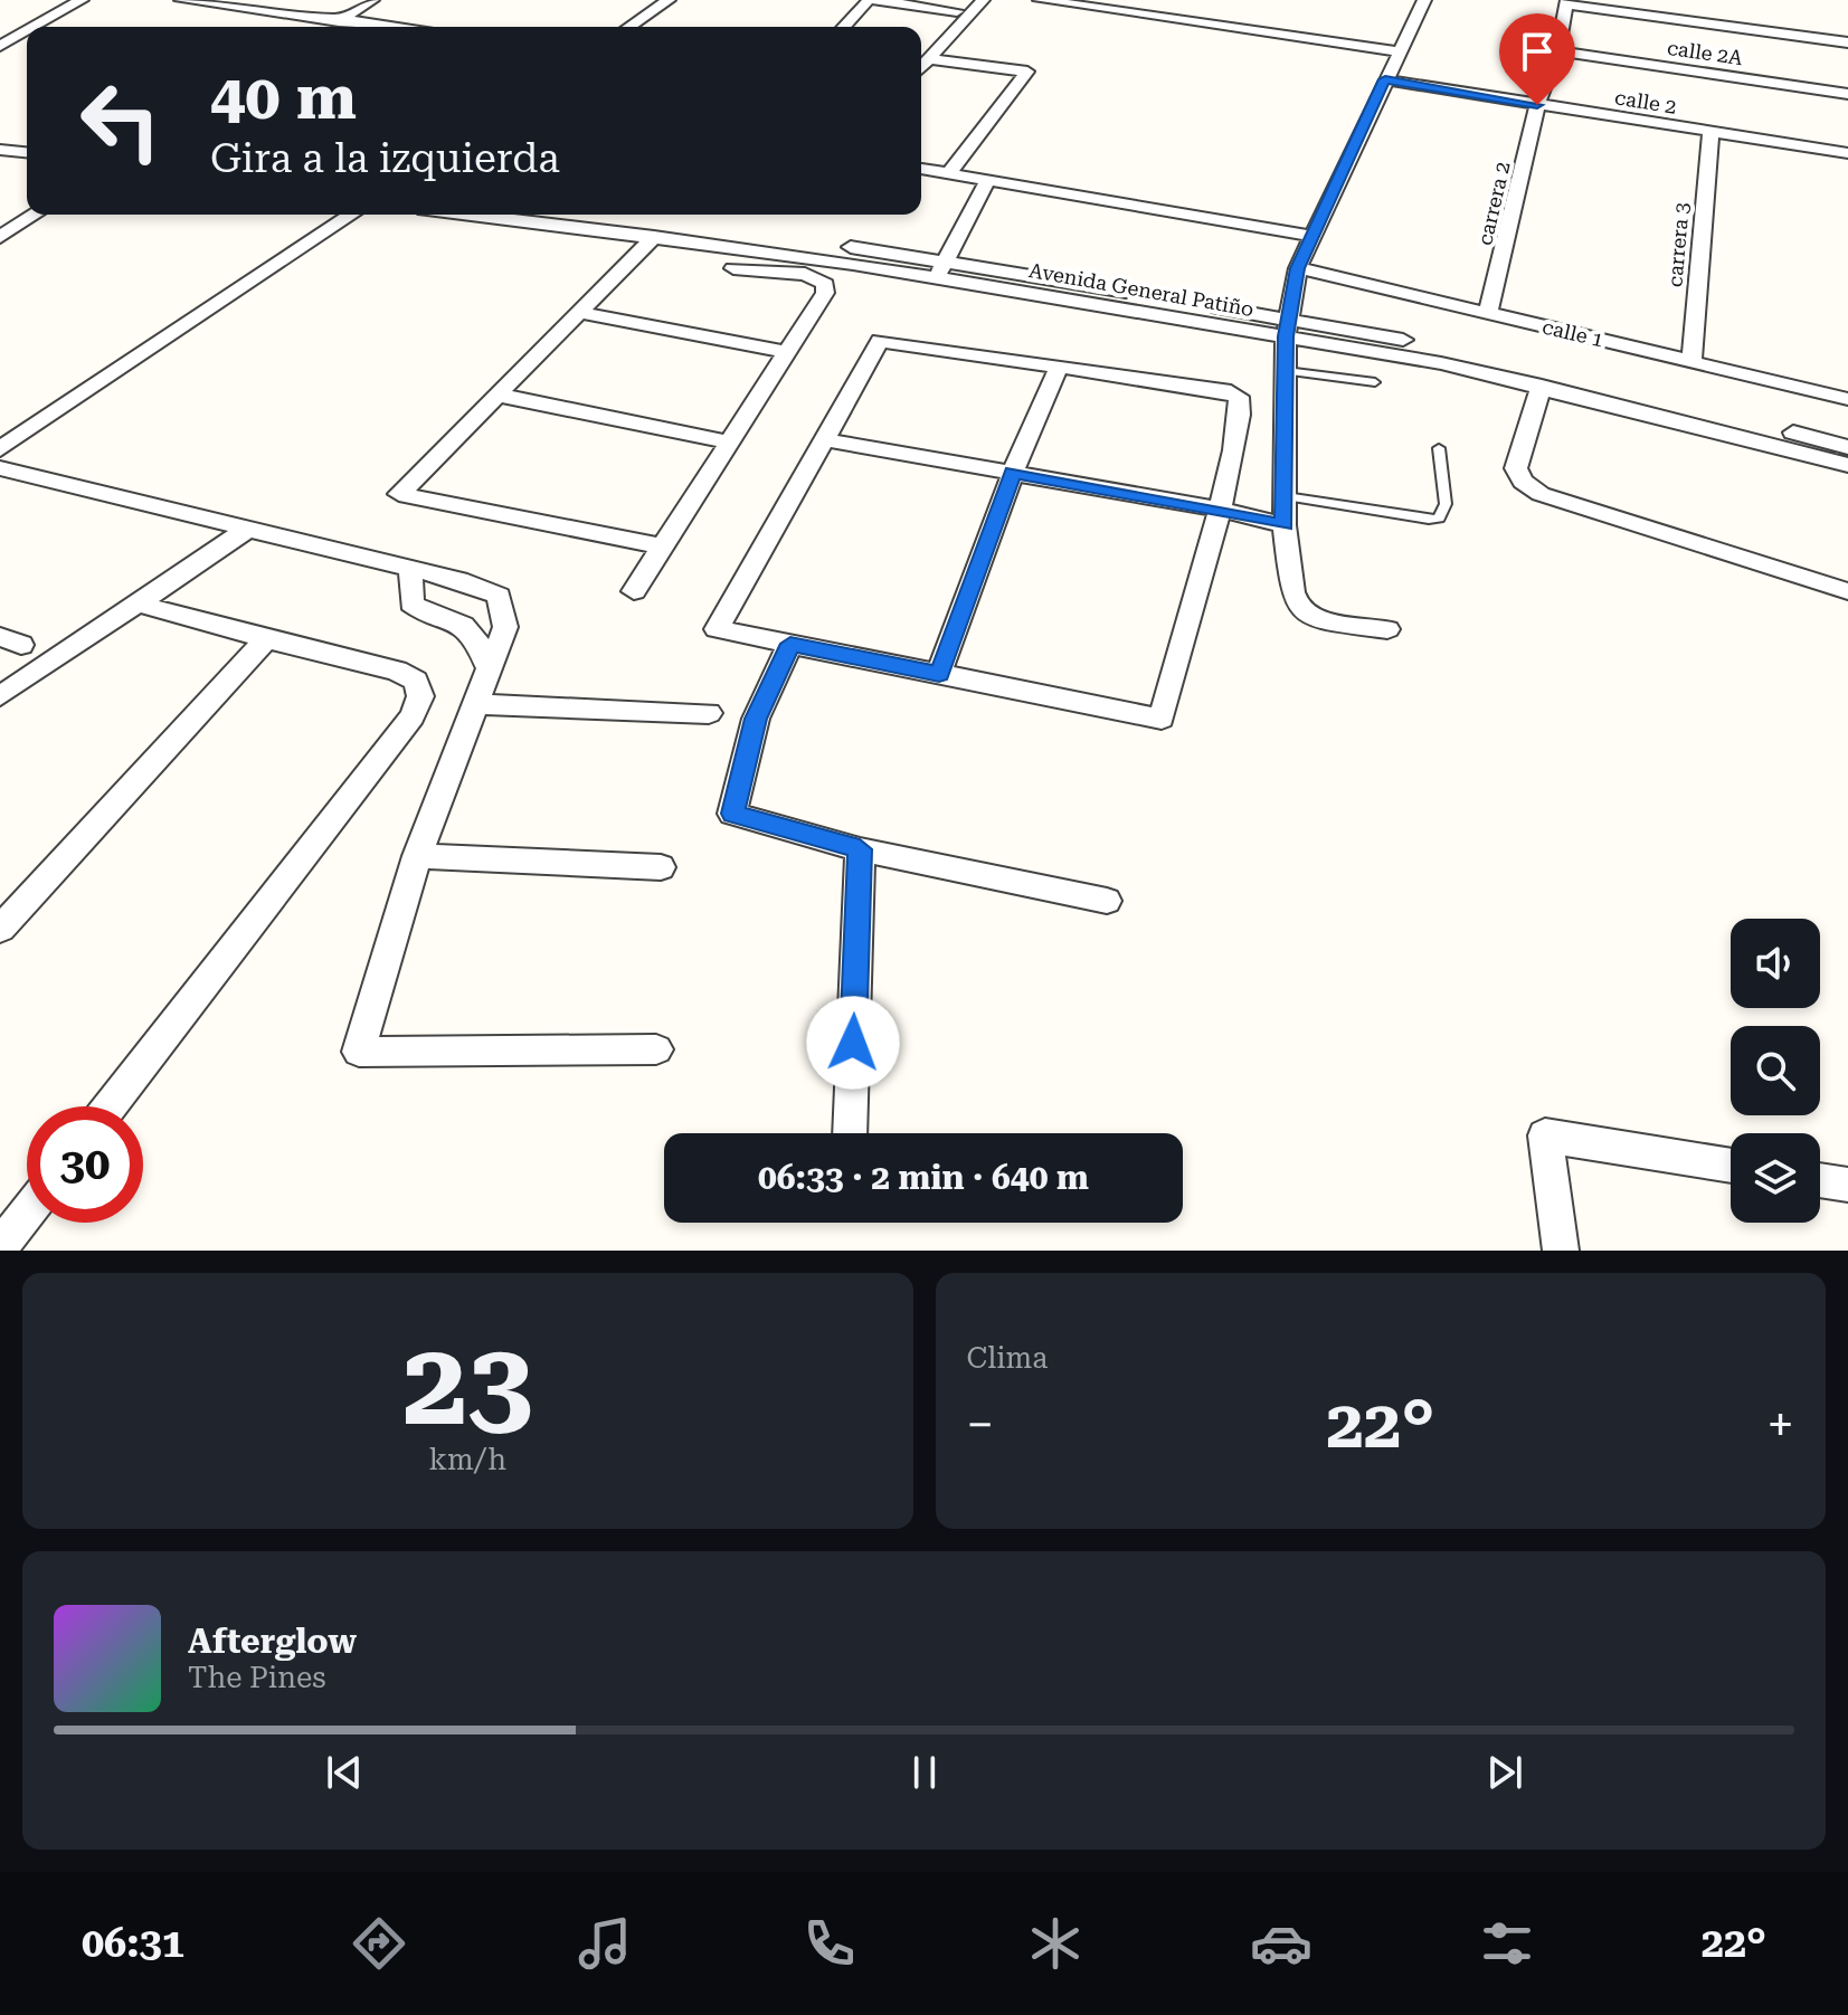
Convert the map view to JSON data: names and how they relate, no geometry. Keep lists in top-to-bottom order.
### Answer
{
  "streets": {
    "street": [
      "calle 2A",
      "calle 2",
      "carrera 2",
      "carrera 3",
      "Avenida General Patiño",
      "calle 1"
    ]
  },
  "crossings": [
    ["calle 2A", "carrera 2"],
    ["calle 2", "carrera 2"],
    ["calle 2", "carrera 3"],
    ["carrera 2", "calle 1"],
    ["carrera 3", "calle 1"]
  ],
  "page": {
    "turn": ["40 m", "Gira a la izquierda"],
    "limit": "30",
    "trip": "06:33 · 2 min · 640 m",
    "tile": [
      ["23", "km/h"],
      "Clima"
    ],
    "heat": ["−", "22°", "+"],
    "song": ["Afterglow", "The Pines"],
    "tabs": ["06:31", "22°"]
  }
}
